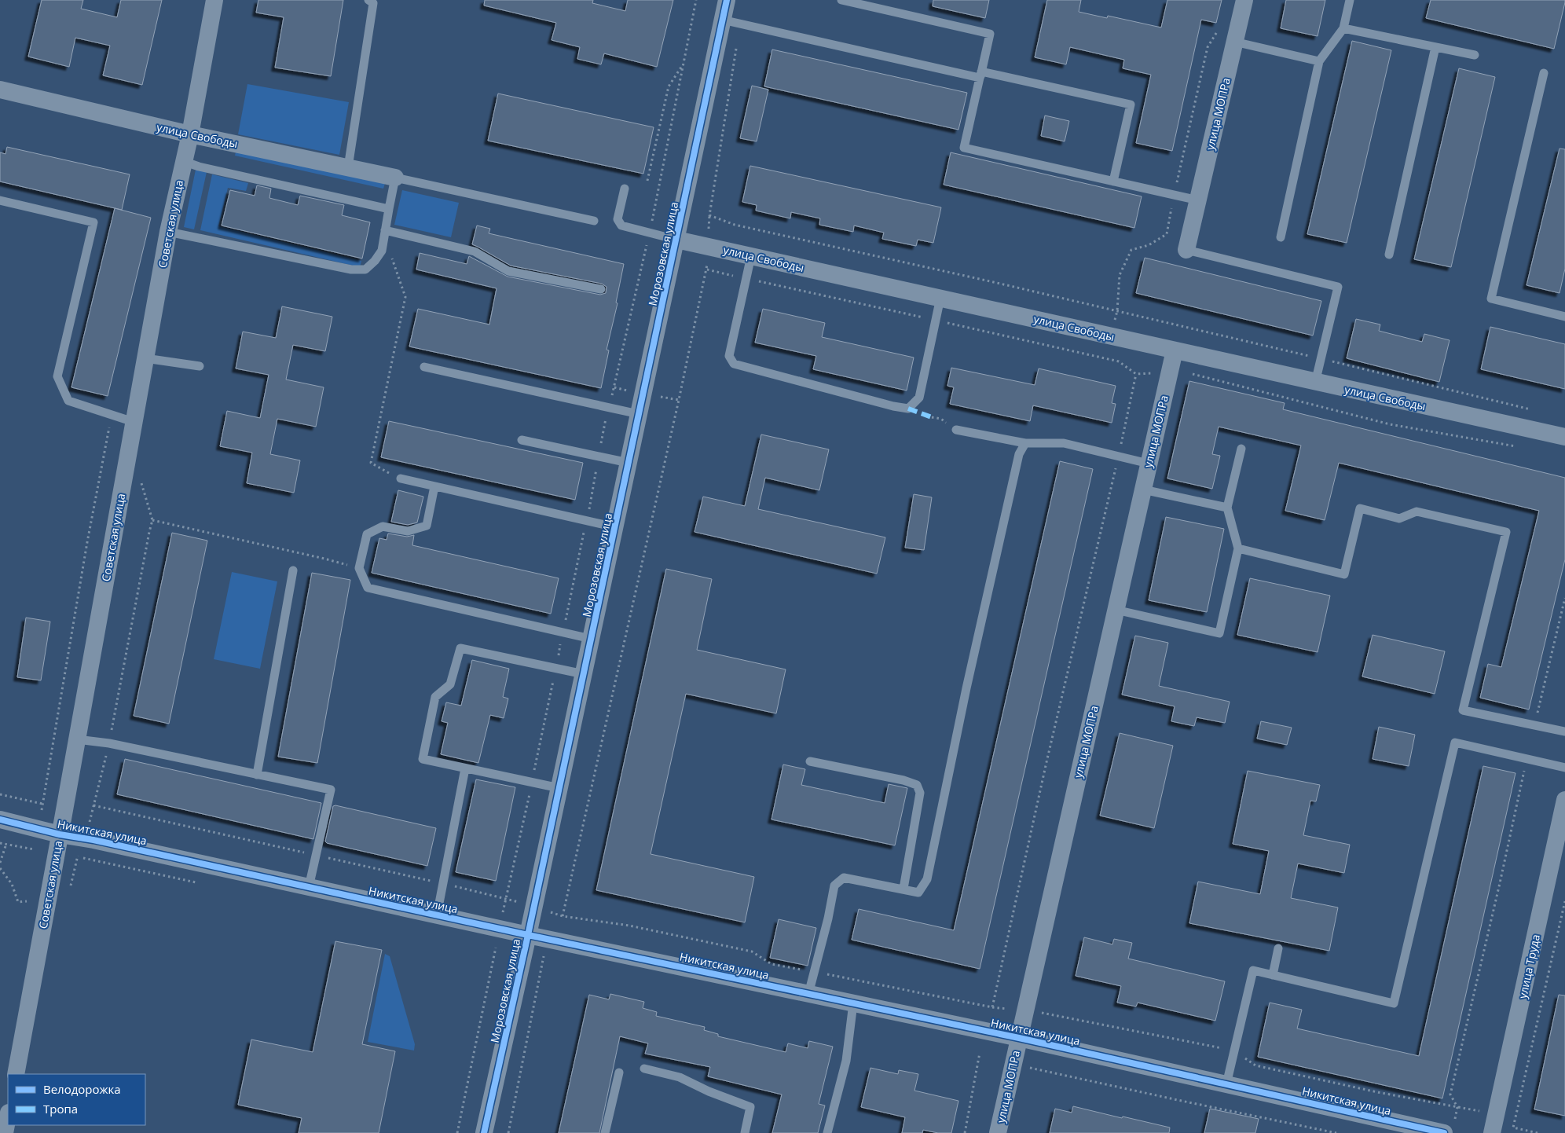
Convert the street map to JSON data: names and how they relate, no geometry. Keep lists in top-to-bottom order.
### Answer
{
  "streets": {
    "street": [
      "улица МОПРа",
      "улица Свободы",
      "Советская улица",
      "Морозовская улица",
      "Никитская улица",
      "улица Труда"
    ]
  },
  "crossings": [
    ["улица МОПРа", "улица Свободы"],
    ["улица МОПРа", "Никитская улица"],
    ["улица Свободы", "Советская улица"],
    ["улица Свободы", "Морозовская улица"],
    ["Советская улица", "Никитская улица"],
    ["Морозовская улица", "Никитская улица"]
  ],
  "legend": ["Велодорожка", "Тропа"]
}
